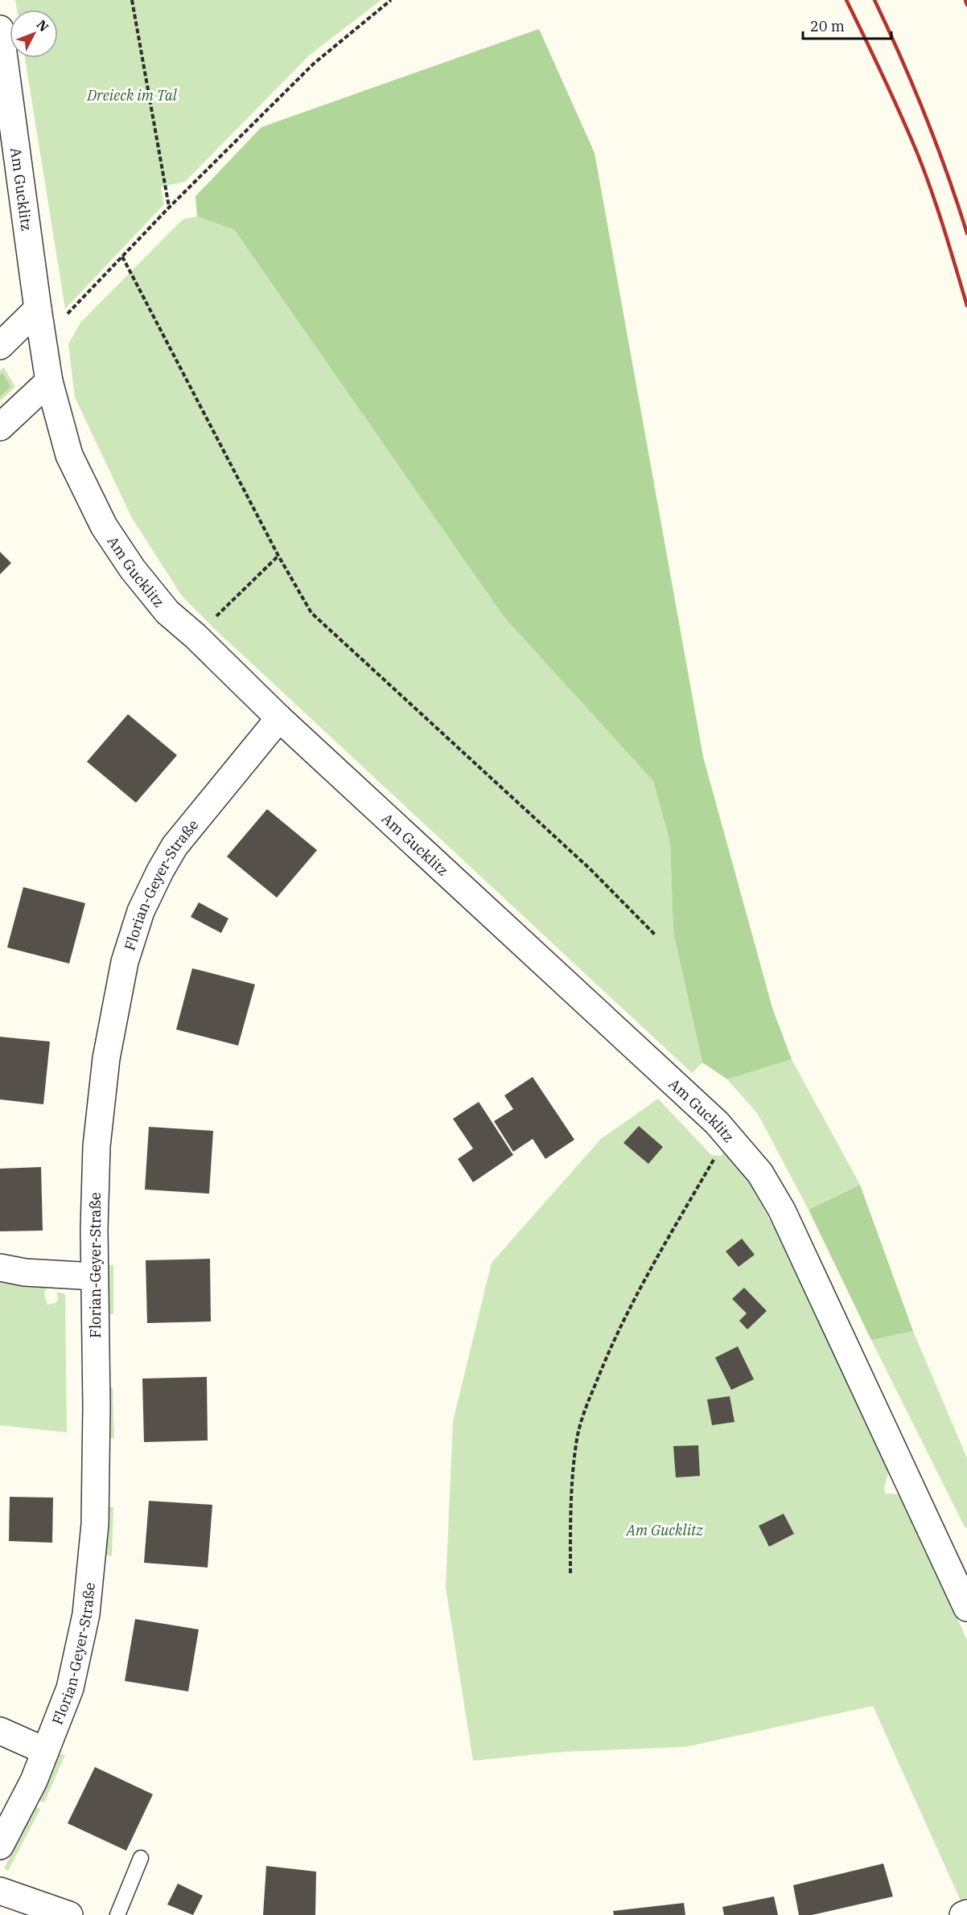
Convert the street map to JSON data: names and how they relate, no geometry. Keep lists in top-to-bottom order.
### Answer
{
  "streets": {
    "street": ["Am Gucklitz", "Florian-Geyer-Straße"]
  },
  "crossings": [
    ["Am Gucklitz", "Florian-Geyer-Straße"]
  ],
  "parks": ["Dreieck im Tal", "Am Gucklitz"],
  "scale_bar": "20 m",
  "north": "top right"
}
